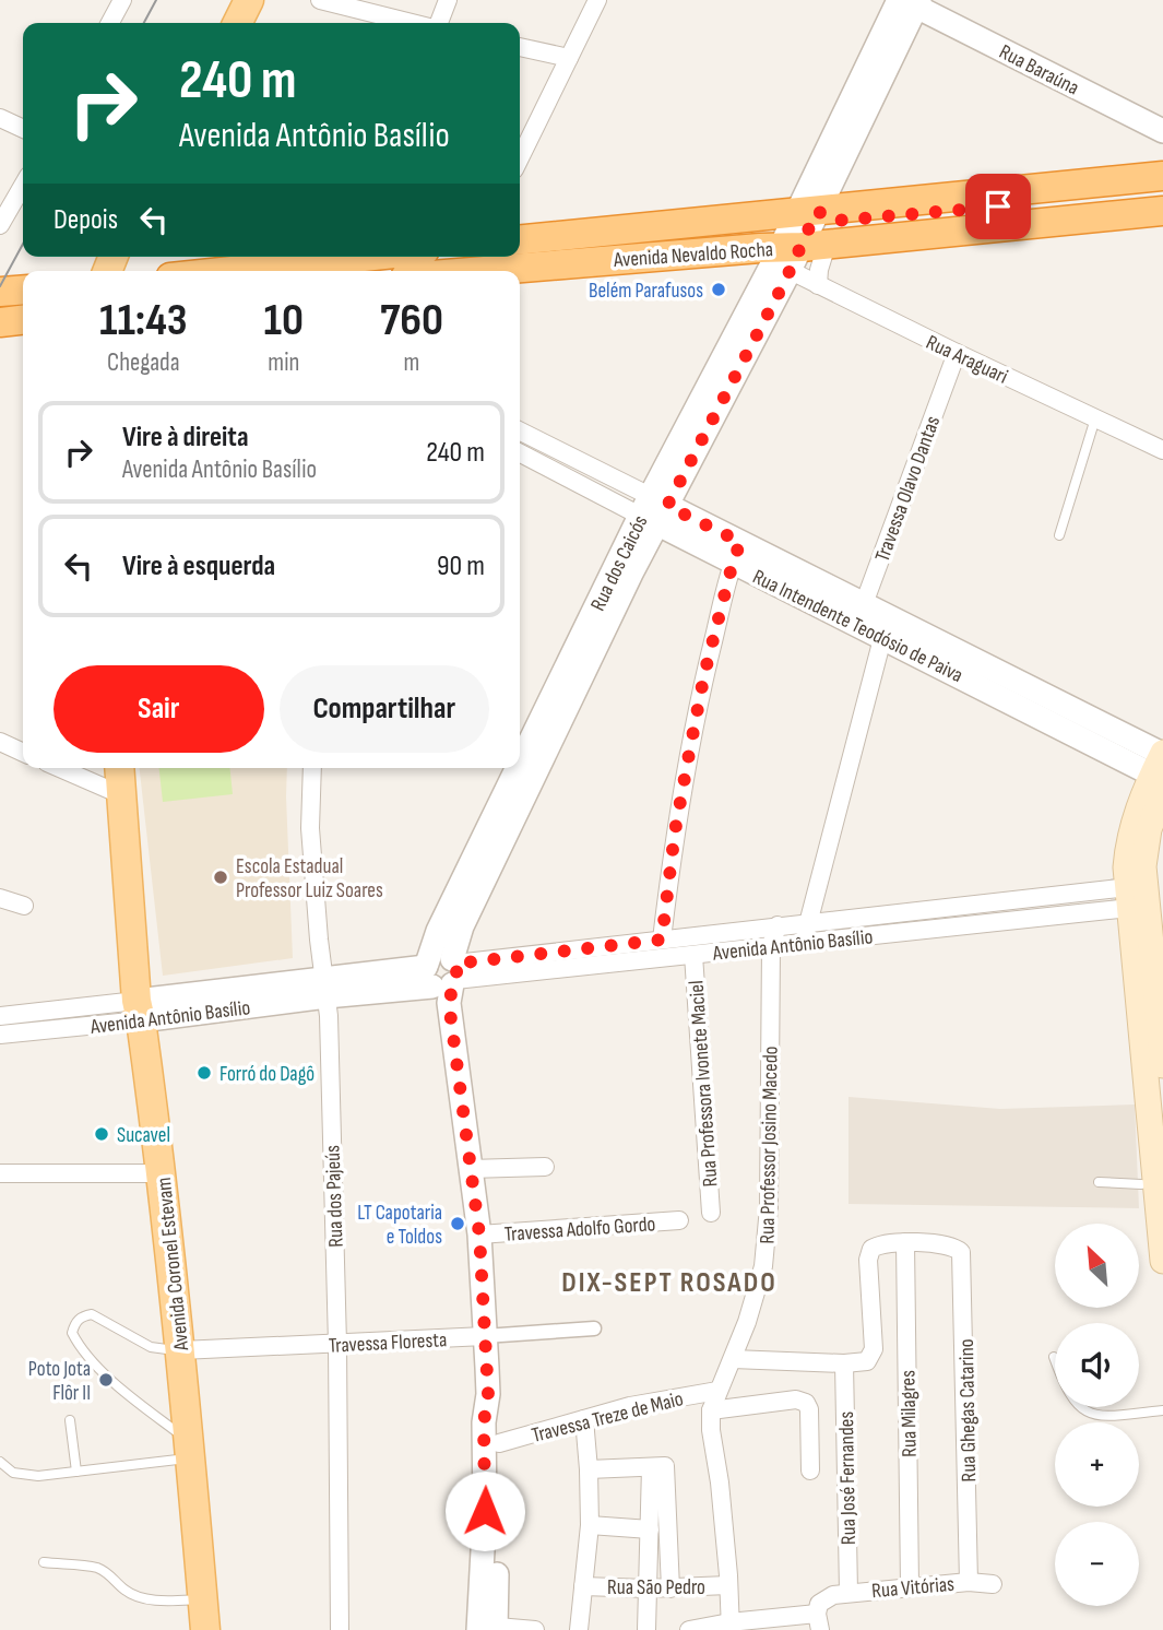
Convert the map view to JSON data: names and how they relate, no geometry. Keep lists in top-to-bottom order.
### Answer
{
  "streets": {
    "highway": ["Avenida Nevaldo Rocha"],
    "main road": ["Avenida Coronel Estevam"],
    "street": [
      "Rua Baraúna",
      "Rua Araguari",
      "Travessa Olavo Dantas",
      "Rua dos Caicós",
      "Rua Intendente Teodósio de Paiva",
      "Avenida Antônio Basílio",
      "Rua Professora Ivonete Maciel",
      "Rua Professor Josino Macedo",
      "Rua dos Pajeús",
      "Travessa Adolfo Gordo",
      "Travessa Floresta",
      "Rua Ghegas Catarino",
      "Rua Milagres",
      "Travessa Treze de Maio",
      "Rua José Fernandes",
      "Rua São Pedro",
      "Rua Vitórias"
    ]
  },
  "crossings": [
    ["Rua Baraúna", "Rua dos Caicós"],
    ["Avenida Nevaldo Rocha", "Rua Araguari"],
    ["Avenida Nevaldo Rocha", "Rua dos Caicós"],
    ["Rua Araguari", "Travessa Olavo Dantas"],
    ["Rua Araguari", "Rua dos Caicós"],
    ["Travessa Olavo Dantas", "Rua Intendente Teodósio de Paiva"],
    ["Rua dos Caicós", "Rua Intendente Teodósio de Paiva"],
    ["Rua dos Caicós", "Avenida Antônio Basílio"],
    ["Rua dos Caicós", "Travessa Adolfo Gordo"],
    ["Rua dos Caicós", "Travessa Floresta"],
    ["Rua dos Caicós", "Travessa Treze de Maio"],
    ["Avenida Antônio Basílio", "Rua Professora Ivonete Maciel"],
    ["Avenida Antônio Basílio", "Rua Professor Josino Macedo"],
    ["Avenida Antônio Basílio", "Rua dos Pajeús"],
    ["Avenida Antônio Basílio", "Avenida Coronel Estevam"],
    ["Rua Professor Josino Macedo", "Travessa Treze de Maio"],
    ["Rua Professor Josino Macedo", "Rua São Pedro"],
    ["Rua dos Pajeús", "Travessa Floresta"],
    ["Avenida Coronel Estevam", "Travessa Floresta"],
    ["Rua Ghegas Catarino", "Rua Milagres"],
    ["Rua Ghegas Catarino", "Rua Vitórias"],
    ["Rua Milagres", "Rua Vitórias"],
    ["Rua José Fernandes", "Rua Vitórias"]
  ],
  "districts": ["DIX-SEPT ROSADO"],
  "places": [
    "Belém Parafusos",
    "Escola Estadual Professor Luiz Soares",
    "Forró do Dagô",
    "Sucavel",
    "LT Capotaria e Toldos",
    "Poto Jota Flôr II"
  ],
  "north": "top left",
  "page": {
    "turn": ["240 m", "Avenida Antônio Basílio"],
    "then": "Depois",
    "eta": [
      "11:43",
      "Chegada",
      "10",
      "min",
      "760",
      "m"
    ],
    "list": [
      {
        "name": "Vire à direita",
        "note": "Avenida Antônio Basílio",
        "value": "240 m"
      },
      {
        "name": "Vire à esquerda",
        "value": "90 m"
      }
    ],
    "buttons": ["Sair", "Compartilhar"],
    "map_buttons": ["+", "−"]
  }
}
